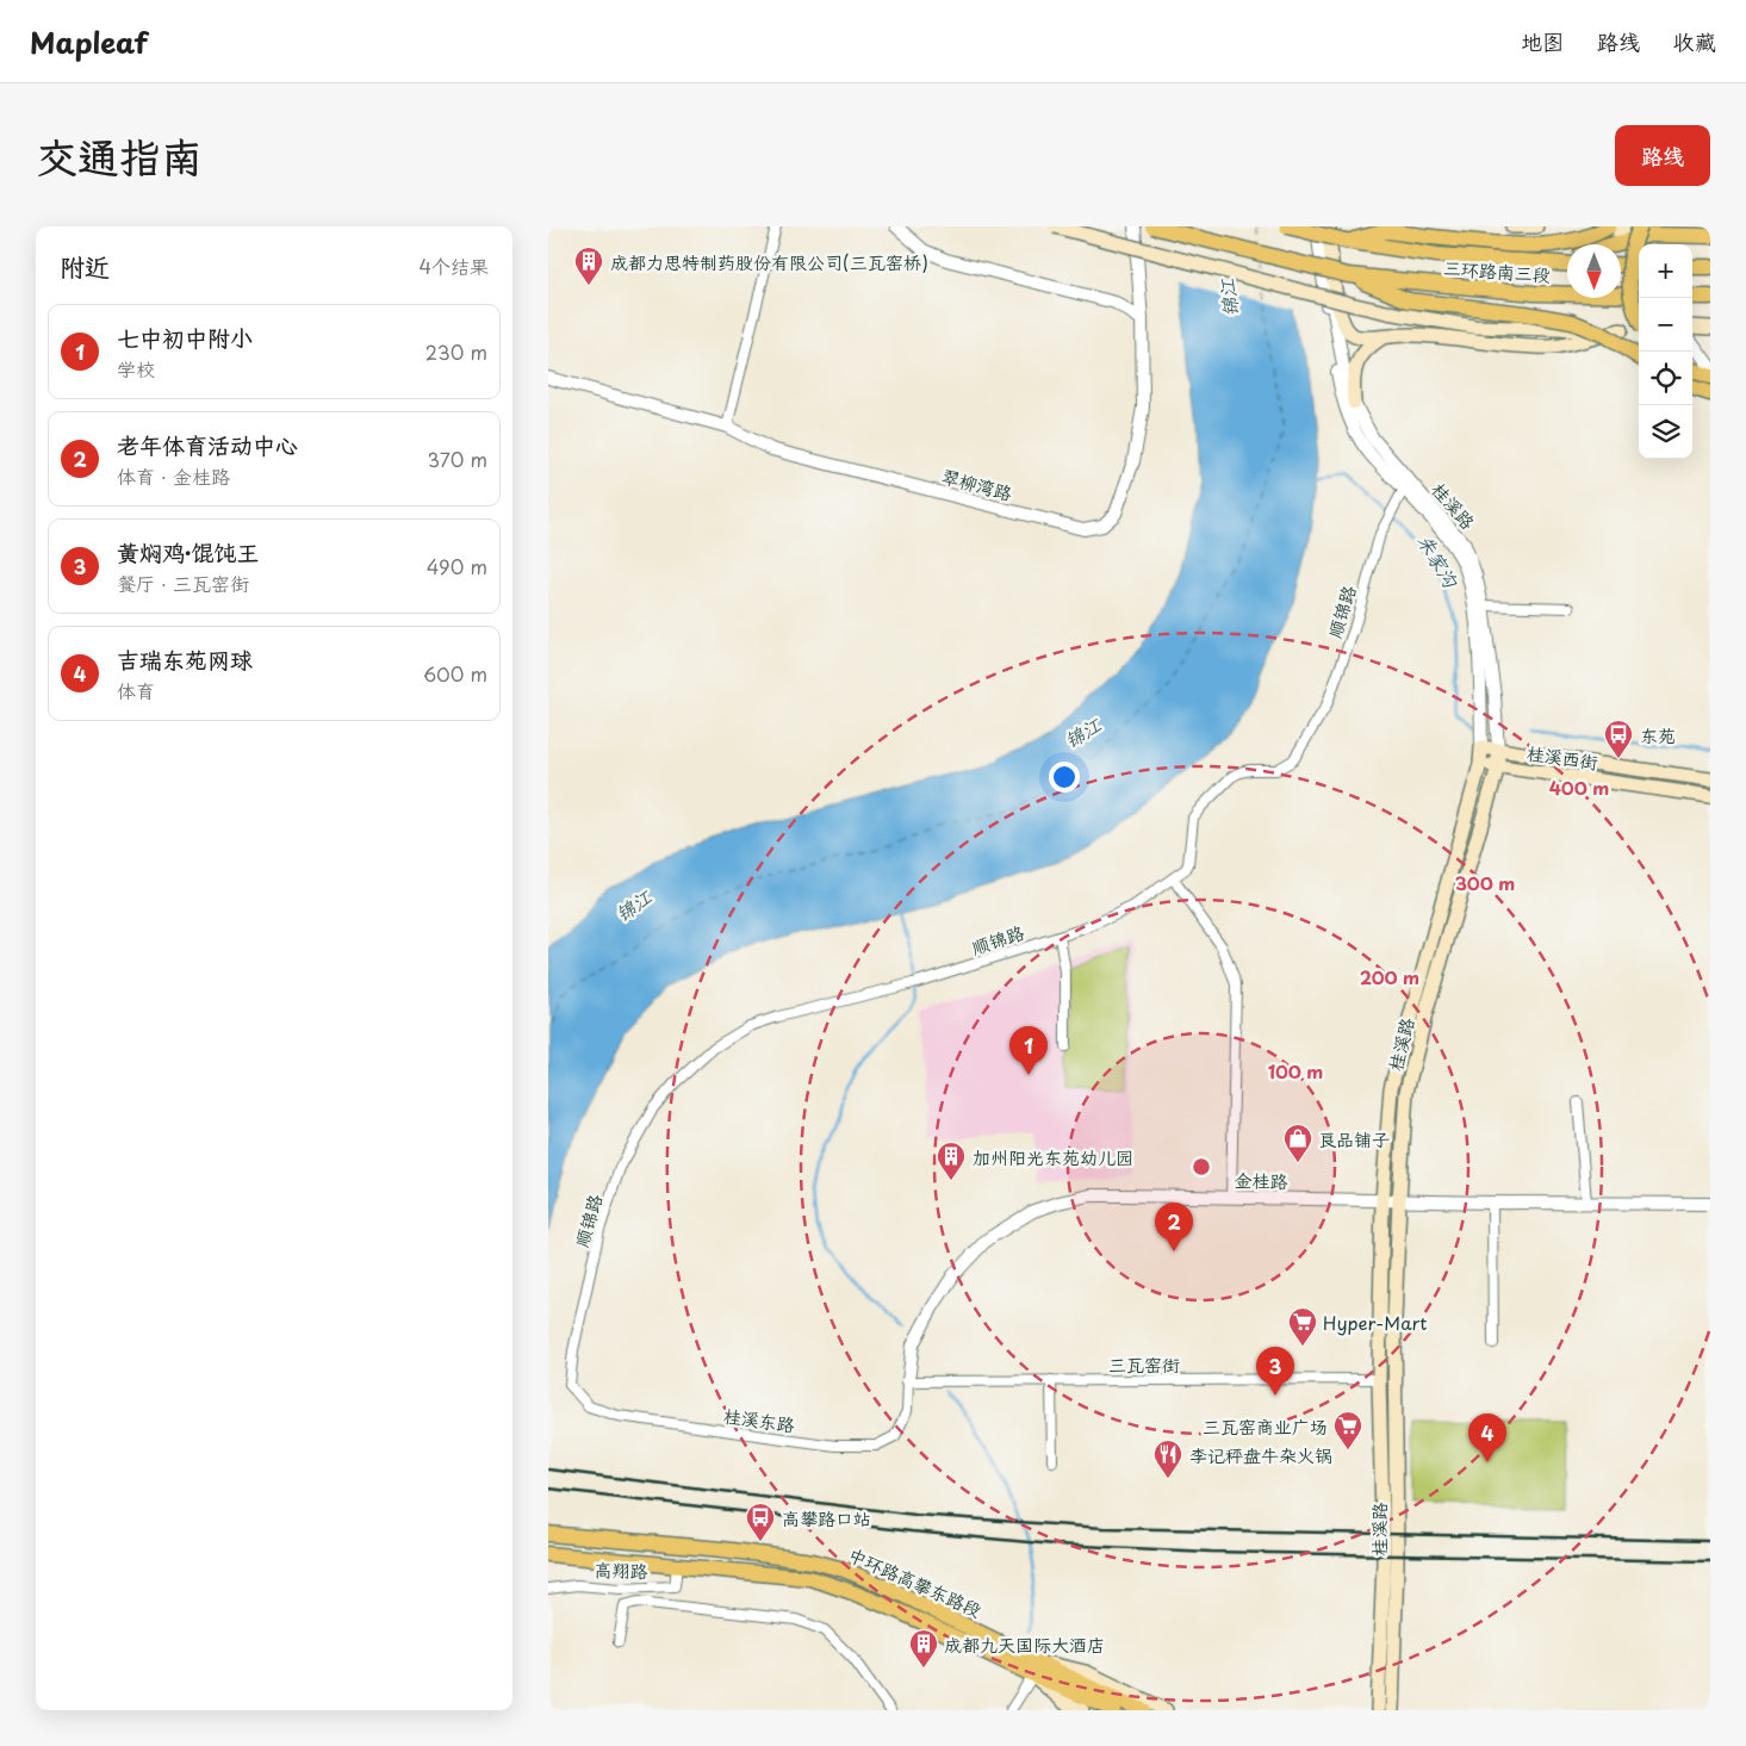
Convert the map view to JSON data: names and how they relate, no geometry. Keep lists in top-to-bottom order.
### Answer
{
  "streets": {
    "main road": [
      "三环路南三段",
      "桂溪路",
      "桂溪西街",
      "中环路高攀东路段"
    ],
    "street": [
      "翠柳湾路",
      "顺锦路",
      "金桂路",
      "三瓦窑街",
      "桂溪东路",
      "高翔路"
    ]
  },
  "crossings": [
    ["桂溪路", "顺锦路"],
    ["桂溪路", "桂溪西街"],
    ["桂溪路", "金桂路"],
    ["桂溪路", "三瓦窑街"],
    ["顺锦路", "桂溪东路"],
    ["金桂路", "三瓦窑街"],
    ["金桂路", "桂溪东路"],
    ["三瓦窑街", "桂溪东路"],
    ["高翔路", "中环路高攀东路段"]
  ],
  "water": ["锦江", "朱家沟"],
  "places": {
    "building": ["成都力思特制药股份有限公司(三瓦窑桥)", "加州阳光东苑幼儿园", "成都九天国际大酒店"],
    "bus stop": ["东苑", "高攀路口站"],
    "shop": ["良品铺子"],
    "supermarket": ["Hyper-Mart", "三瓦窑商业广场"],
    "restaurant": ["李记秤盘牛杂火锅"]
  },
  "north": "bottom",
  "page": {
    "header": "Mapleaf",
    "nav": ["地图", "路线", "收藏"],
    "title": "交通指南",
    "buttons": "路线",
    "heading": ["附近", "4个结果"],
    "map_buttons": ["+", "−"],
    "list": [
      {
        "mark": "1",
        "name": "七中初中附小",
        "note": "学校",
        "value": "230 m"
      },
      {
        "mark": "2",
        "name": "老年体育活动中心",
        "note": "体育 · 金桂路",
        "value": "370 m"
      },
      {
        "mark": "3",
        "name": "黄焖鸡·馄饨王",
        "note": "餐厅 · 三瓦窑街",
        "value": "490 m"
      },
      {
        "mark": "4",
        "name": "吉瑞东苑网球",
        "note": "体育",
        "value": "600 m"
      }
    ],
    "pins": [
      "1",
      "2",
      "3",
      "4"
    ]
  },
  "rings": [
    "400 m",
    "300 m",
    "200 m",
    "100 m"
  ]
}
